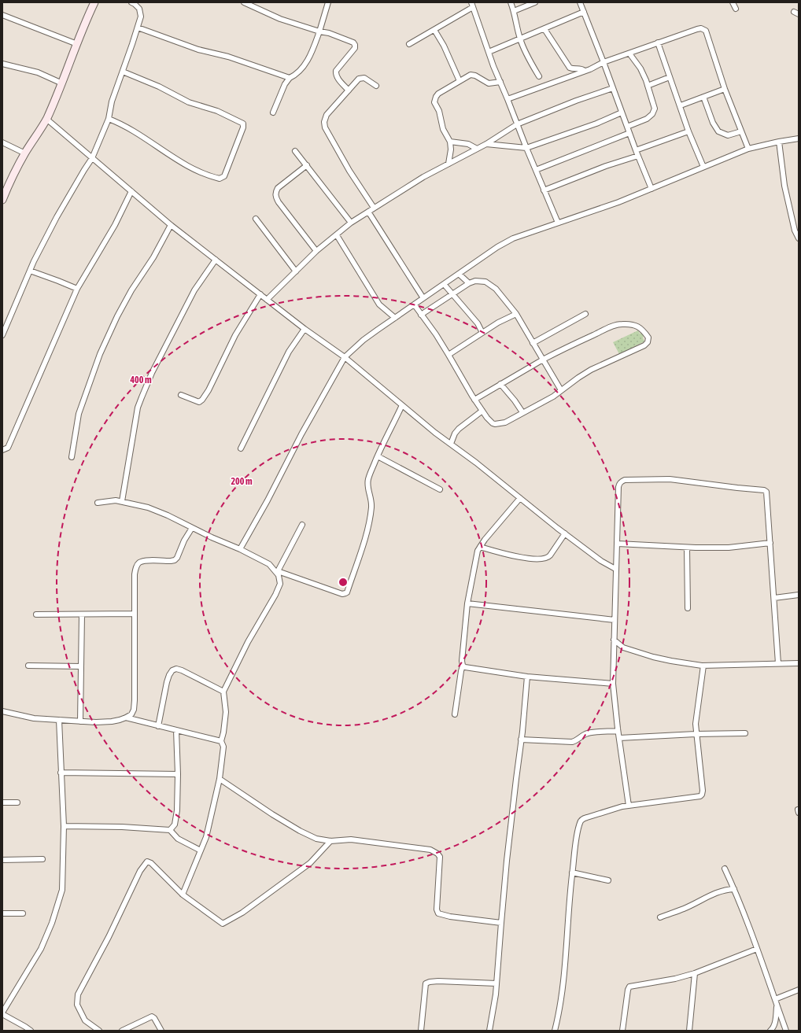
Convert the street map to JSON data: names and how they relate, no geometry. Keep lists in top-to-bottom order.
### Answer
{
  "rings": ["400 m", "200 m"]
}
